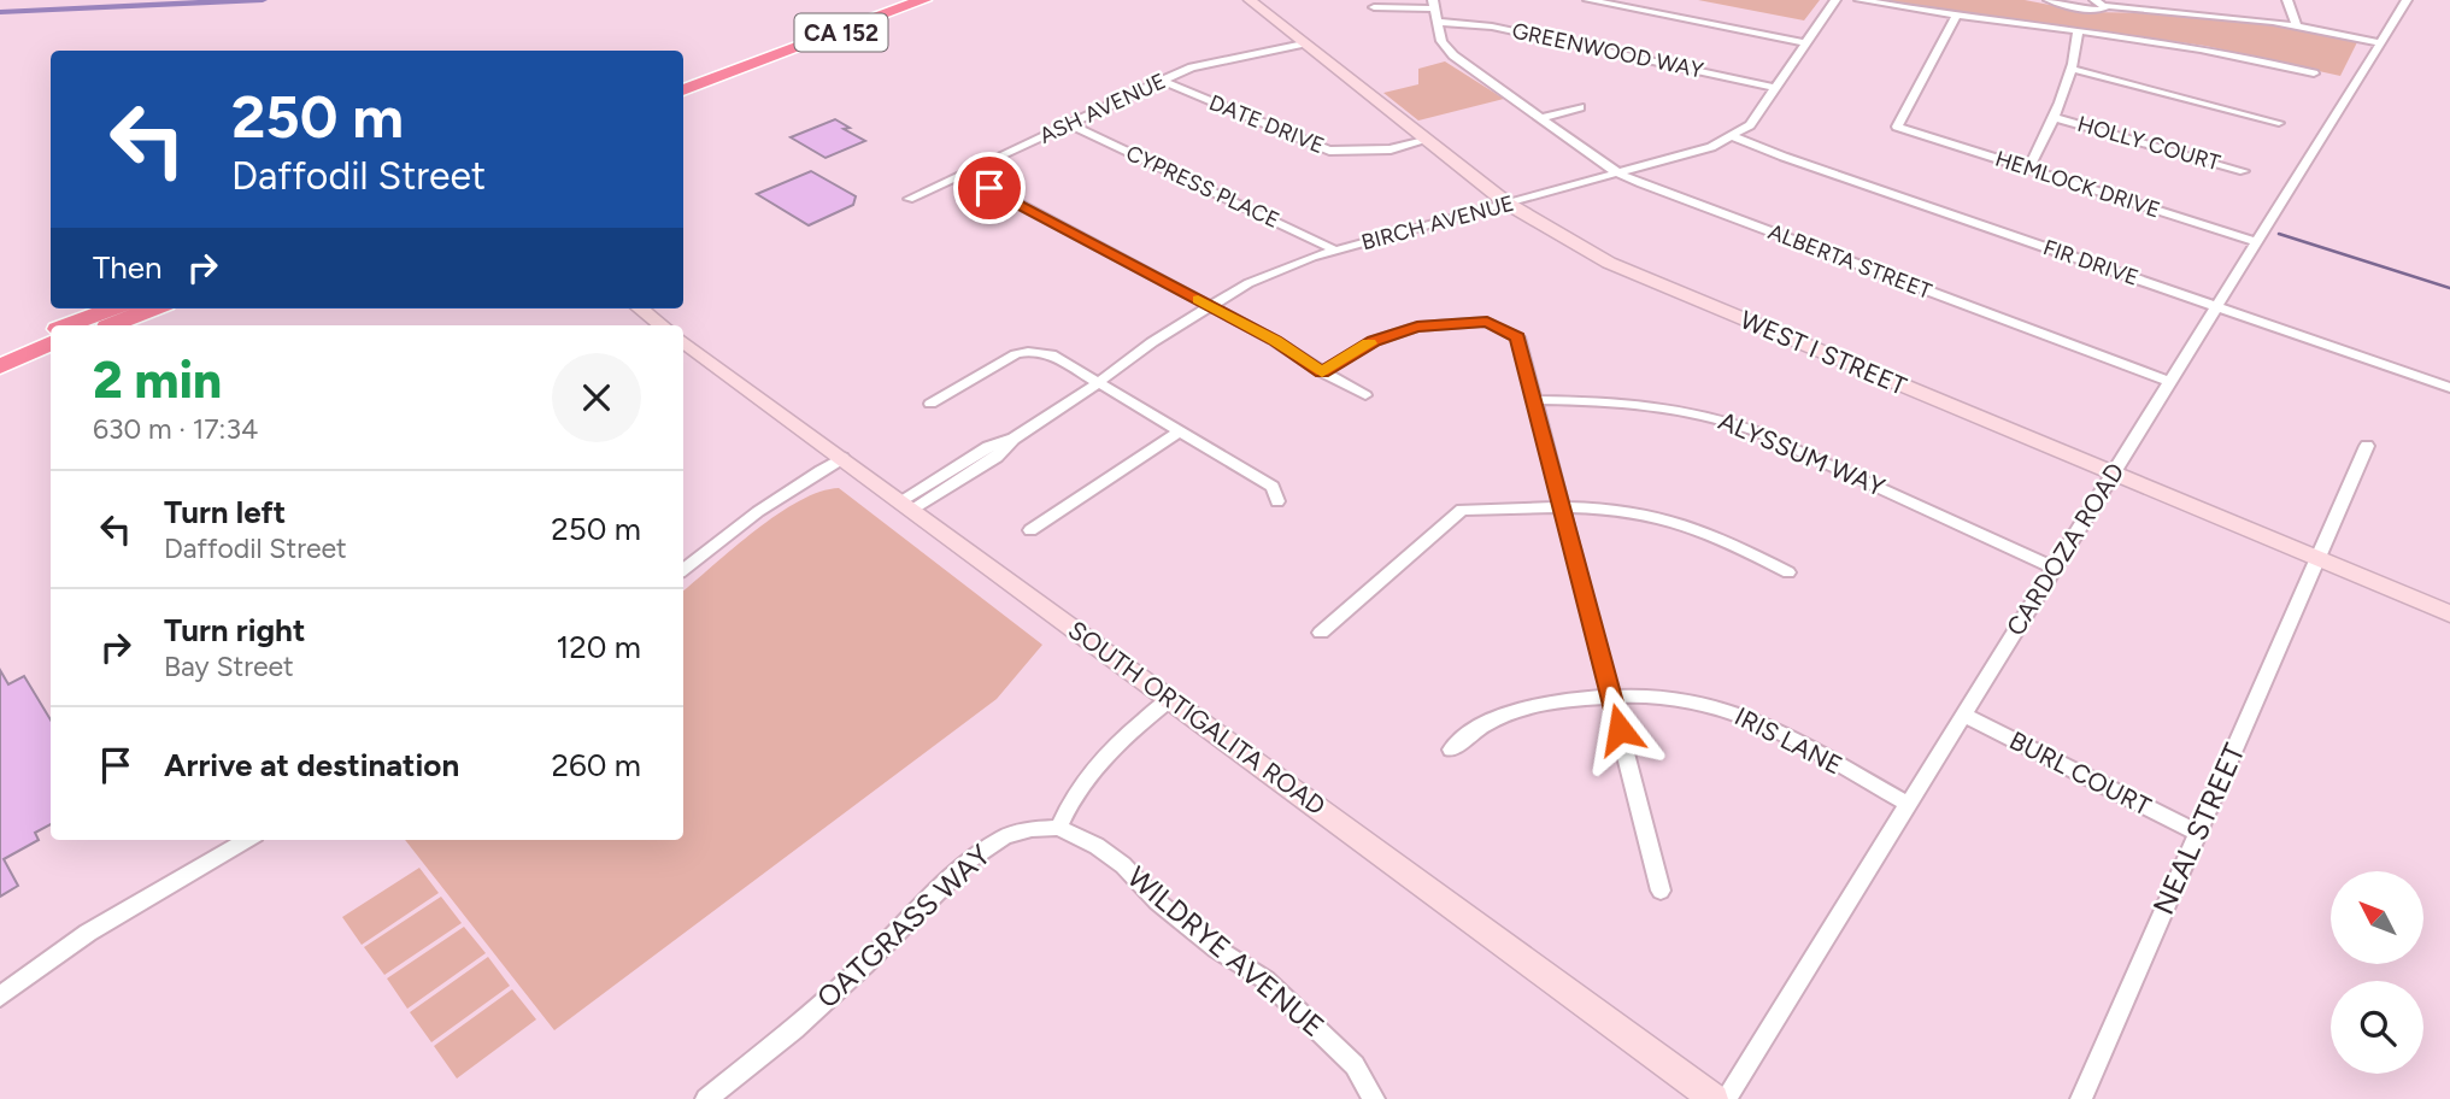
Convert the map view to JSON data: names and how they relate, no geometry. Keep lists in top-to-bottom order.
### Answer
{
  "streets": {
    "highway": ["CA 152"],
    "street": [
      "GREENWOOD WAY",
      "ASH AVENUE",
      "DATE DRIVE",
      "HOLLY COURT",
      "HEMLOCK DRIVE",
      "CYPRESS PLACE",
      "BIRCH AVENUE",
      "ALBERTA STREET",
      "FIR DRIVE",
      "WEST I STREET",
      "ALYSSUM WAY",
      "CARDOZA ROAD",
      "SOUTH ORTIGALITA ROAD",
      "IRIS LANE",
      "BURL COURT",
      "NEAL STREET",
      "OATGRASS WAY",
      "WILDRYE AVENUE"
    ]
  },
  "crossings": [
    ["GREENWOOD WAY", "BIRCH AVENUE"],
    ["GREENWOOD WAY", "ALBERTA STREET"],
    ["ASH AVENUE", "DATE DRIVE"],
    ["ASH AVENUE", "CYPRESS PLACE"],
    ["ASH AVENUE", "WEST I STREET"],
    ["DATE DRIVE", "WEST I STREET"],
    ["HEMLOCK DRIVE", "CARDOZA ROAD"],
    ["CYPRESS PLACE", "BIRCH AVENUE"],
    ["BIRCH AVENUE", "ALBERTA STREET"],
    ["BIRCH AVENUE", "FIR DRIVE"],
    ["BIRCH AVENUE", "WEST I STREET"],
    ["BIRCH AVENUE", "SOUTH ORTIGALITA ROAD"],
    ["ALBERTA STREET", "CARDOZA ROAD"],
    ["FIR DRIVE", "CARDOZA ROAD"],
    ["WEST I STREET", "CARDOZA ROAD"],
    ["WEST I STREET", "NEAL STREET"],
    ["ALYSSUM WAY", "CARDOZA ROAD"],
    ["CARDOZA ROAD", "IRIS LANE"],
    ["CARDOZA ROAD", "BURL COURT"],
    ["BURL COURT", "NEAL STREET"],
    ["OATGRASS WAY", "WILDRYE AVENUE"]
  ],
  "north": "top left",
  "page": {
    "turn": ["250 m", "Daffodil Street"],
    "then": "Then",
    "heading": ["2 min", "630 m · 17:34"],
    "list": [
      {
        "name": "Turn left",
        "note": "Daffodil Street",
        "value": "250 m"
      },
      {
        "name": "Turn right",
        "note": "Bay Street",
        "value": "120 m"
      },
      {
        "name": "Arrive at destination",
        "value": "260 m"
      }
    ]
  }
}
